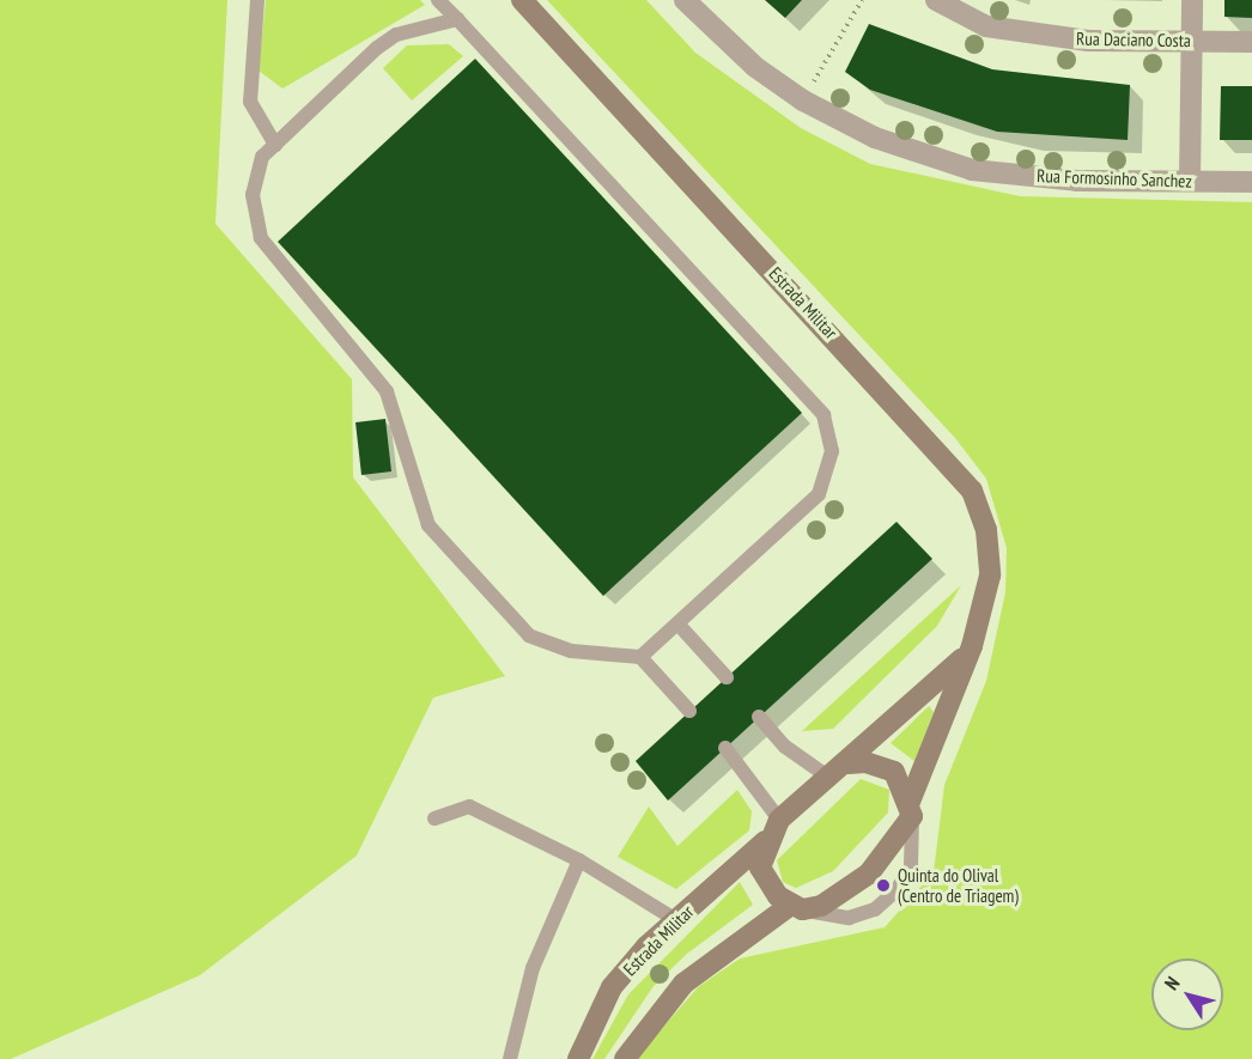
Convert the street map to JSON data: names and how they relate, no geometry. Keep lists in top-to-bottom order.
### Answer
{
  "streets": {
    "street": ["Rua Daciano Costa", "Rua Formosinho Sanchez", "Estrada Militar"]
  },
  "places": ["Quinta do Olival (Centro de Triagem)"],
  "north": "top left"
}
